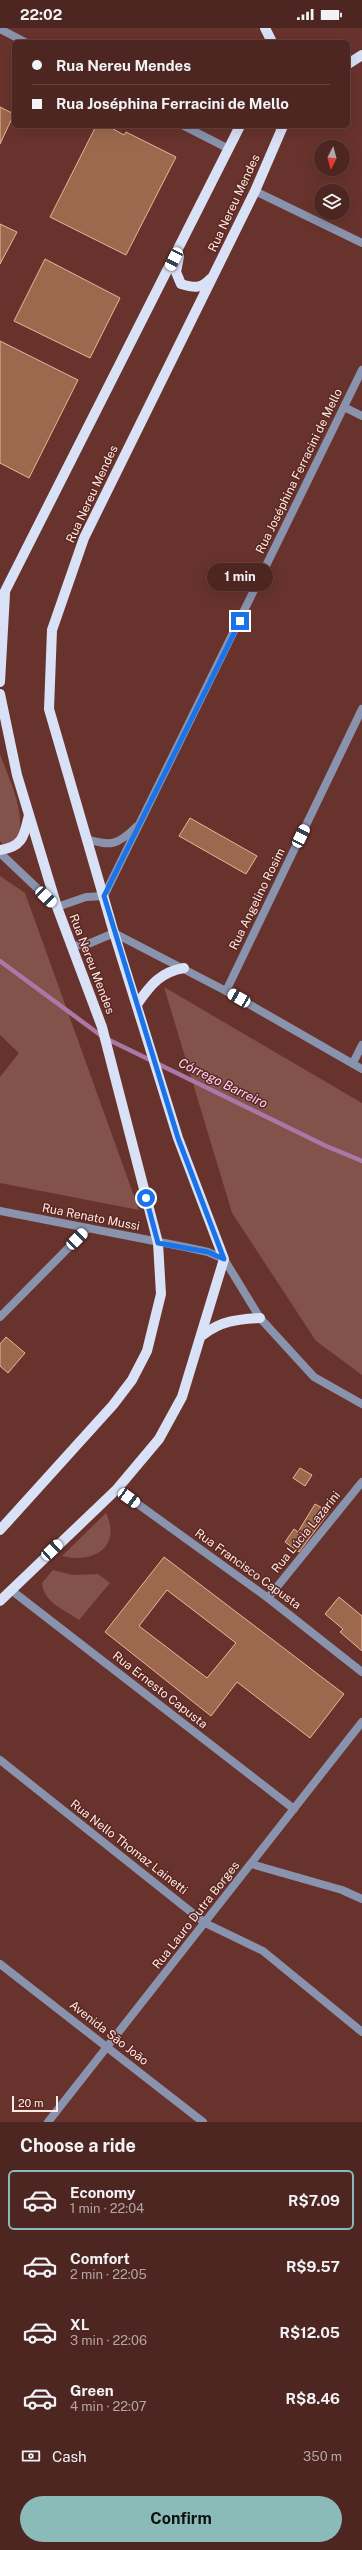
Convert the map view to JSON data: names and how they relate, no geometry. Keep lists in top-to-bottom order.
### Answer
{
  "streets": {
    "main road": ["Rua Nereu Mendes"],
    "street": [
      "Rua Joséphina Ferracini de Mello",
      "Rua Angelino Rosim",
      "Rua Renato Mussi",
      "Rua Lúcia Lazarini",
      "Rua Francisco Capusta",
      "Rua Ernesto Capusta",
      "Rua Nello Thomaz Lainetti",
      "Rua Lauro Dutra Borges",
      "Avenida São João"
    ]
  },
  "crossings": [
    ["Rua Nereu Mendes", "Rua Joséphina Ferracini de Mello"],
    ["Rua Nereu Mendes", "Rua Renato Mussi"],
    ["Rua Lúcia Lazarini", "Rua Francisco Capusta"],
    ["Rua Ernesto Capusta", "Rua Lauro Dutra Borges"],
    ["Rua Nello Thomaz Lainetti", "Rua Lauro Dutra Borges"],
    ["Rua Lauro Dutra Borges", "Avenida São João"]
  ],
  "water": ["Córrego Barreiro"],
  "scale_bar": "20 m",
  "north": "bottom",
  "page": {
    "status": "22:02",
    "banner": ["Rua Nereu Mendes", "Rua Joséphina Ferracini de Mello"],
    "bubble": "1 min",
    "scale": "20 m",
    "heading": "Choose a ride",
    "list": [
      {
        "name": "Economy",
        "note": "1 min · 22:04",
        "value": "R$7.09"
      },
      {
        "name": "Comfort",
        "note": "2 min · 22:05",
        "value": "R$9.57"
      },
      {
        "name": "XL",
        "note": "3 min · 22:06",
        "value": "R$12.05"
      },
      {
        "name": "Green",
        "note": "4 min · 22:07",
        "value": "R$8.46"
      }
    ],
    "pay": ["Cash", "350 m"],
    "buttons": "Confirm"
  }
}
